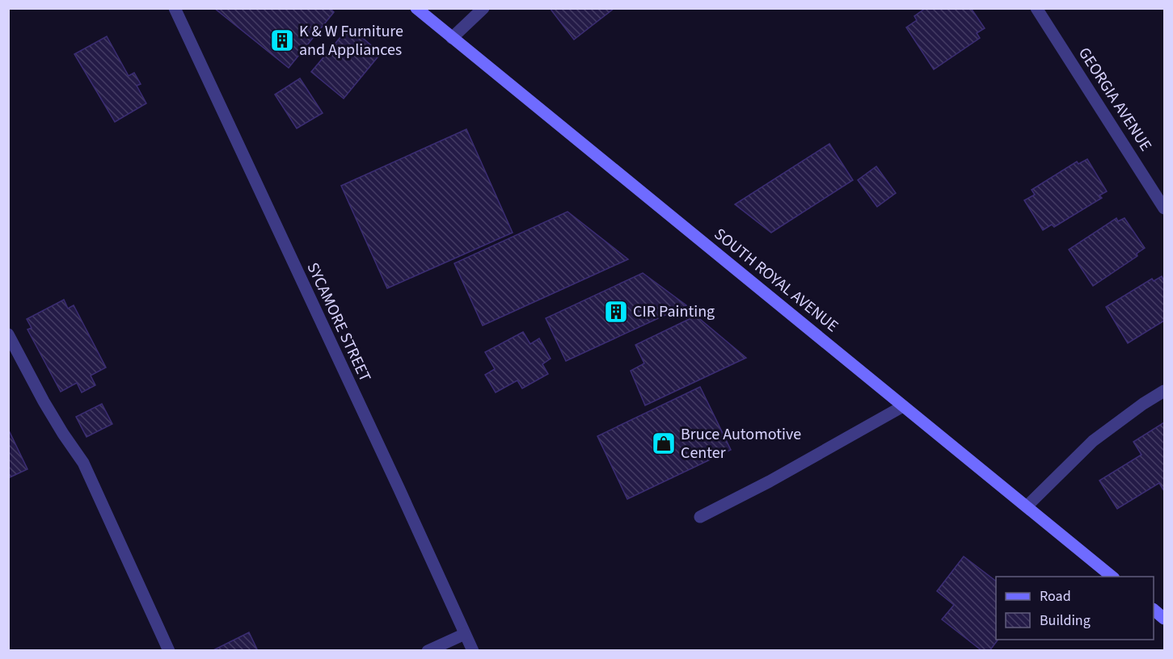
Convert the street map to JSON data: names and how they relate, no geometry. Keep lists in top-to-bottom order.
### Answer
{
  "streets": {
    "street": ["GEORGIA AVENUE", "SOUTH ROYAL AVENUE", "SYCAMORE STREET"]
  },
  "places": {
    "building": ["K & W Furniture and Appliances", "CIR Painting"],
    "shop": ["Bruce Automotive Center"]
  },
  "legend": ["Road", "Building"]
}
